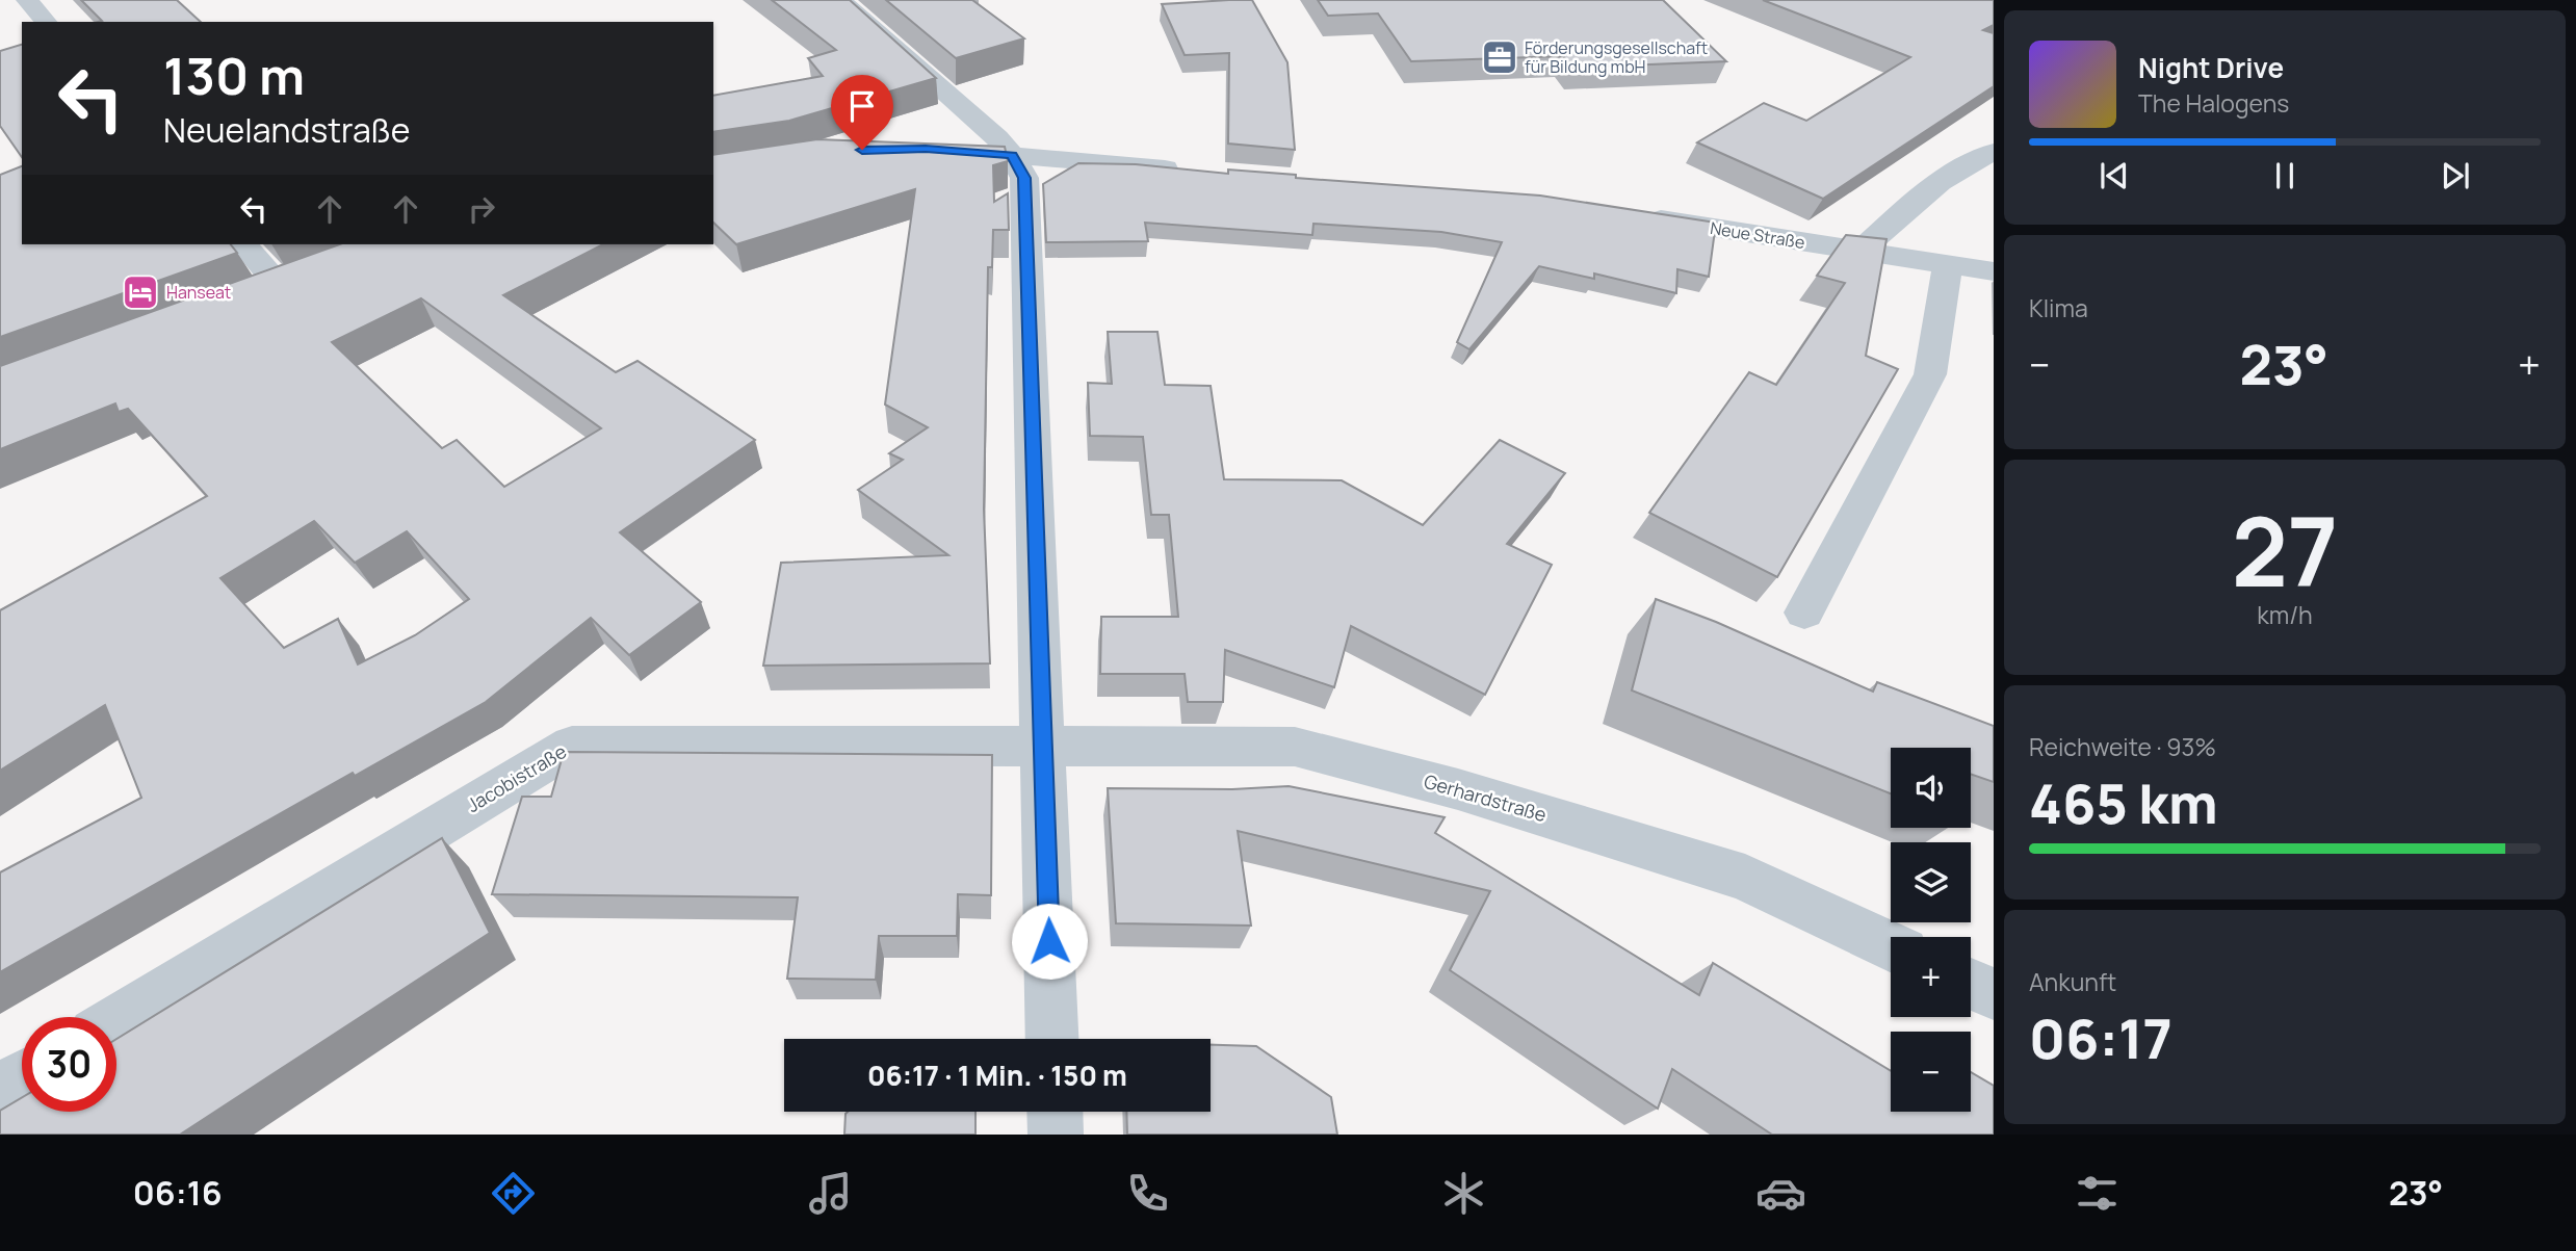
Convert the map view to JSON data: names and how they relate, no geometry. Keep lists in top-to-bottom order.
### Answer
{
  "streets": {
    "street": ["Neue Straße", "Jacobistraße", "Gerhardstraße"]
  },
  "crossings": [
    ["Jacobistraße", "Gerhardstraße"]
  ],
  "places": {
    "office": ["Förderungsgesellschaft für Bildung mbH"],
    "hotel": ["Hanseat"]
  },
  "page": {
    "turn": ["130 m", "Neuelandstraße"],
    "song": ["Night Drive", "The Halogens"],
    "tile": [
      "Klima",
      ["27", "km/h"],
      ["Reichweite · 93%", "465 km"],
      ["Ankunft", "06:17"]
    ],
    "heat": ["−", "23°", "+"],
    "map_buttons": ["+", "−"],
    "limit": "30",
    "trip": "06:17 · 1 Min. · 150 m",
    "tabs": ["06:16", "23°"]
  }
}
